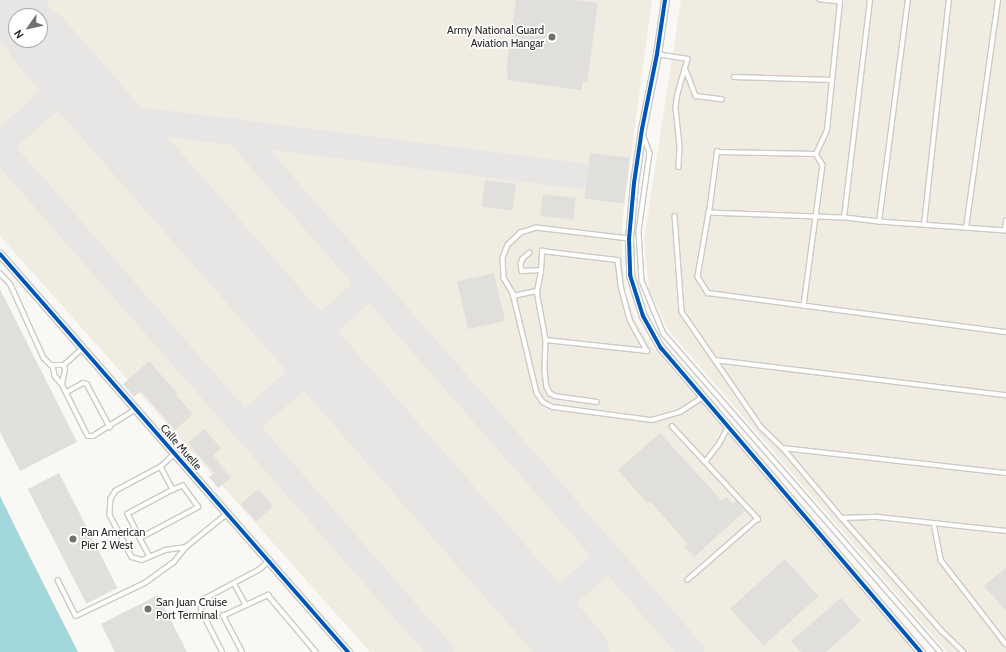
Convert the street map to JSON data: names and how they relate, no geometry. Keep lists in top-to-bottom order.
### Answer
{
  "streets": {
    "street": ["Calle Muelle"]
  },
  "places": ["Army National Guard Aviation Hangar", "Pan American Pier 2 West", "San Juan Cruise Port Terminal"],
  "north": "bottom left"
}
